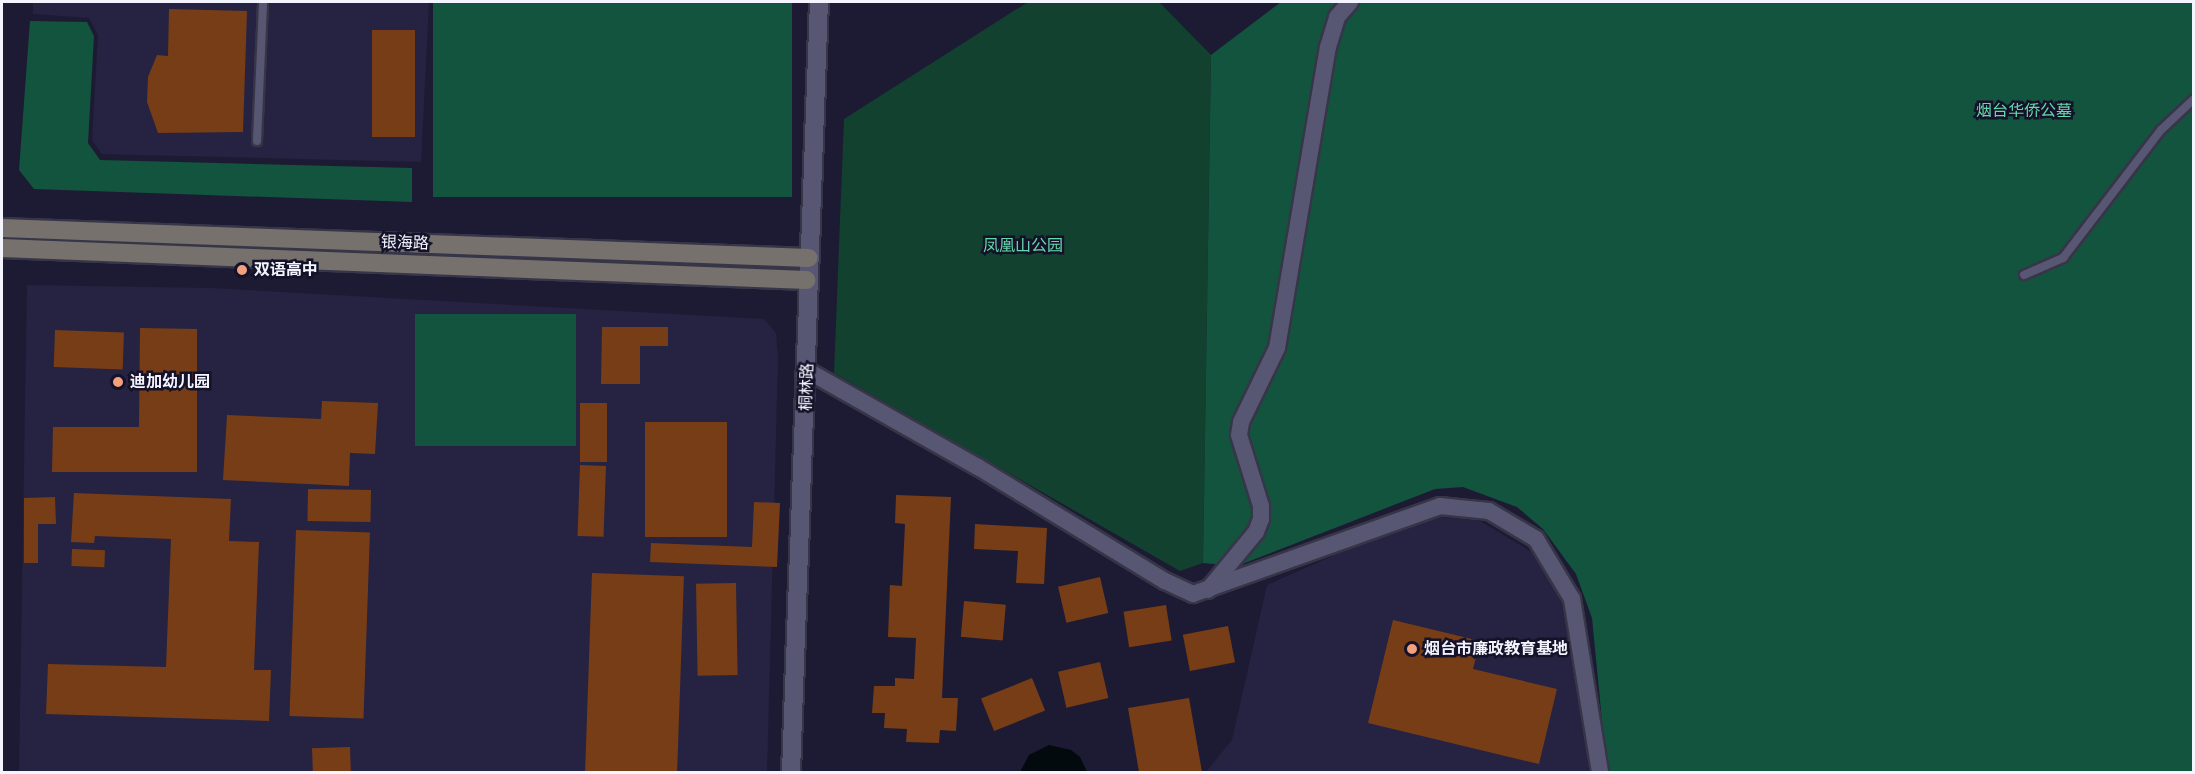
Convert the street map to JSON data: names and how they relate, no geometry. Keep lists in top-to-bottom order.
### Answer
{
  "streets": {
    "main road": ["银海路"],
    "street": ["桐林路"]
  },
  "crossings": [
    ["银海路", "桐林路"]
  ],
  "parks": ["烟台华侨公墓", "凤凰山公园"],
  "places": ["双语高中", "迪加幼儿园", "烟台市廉政教育基地"]
}
